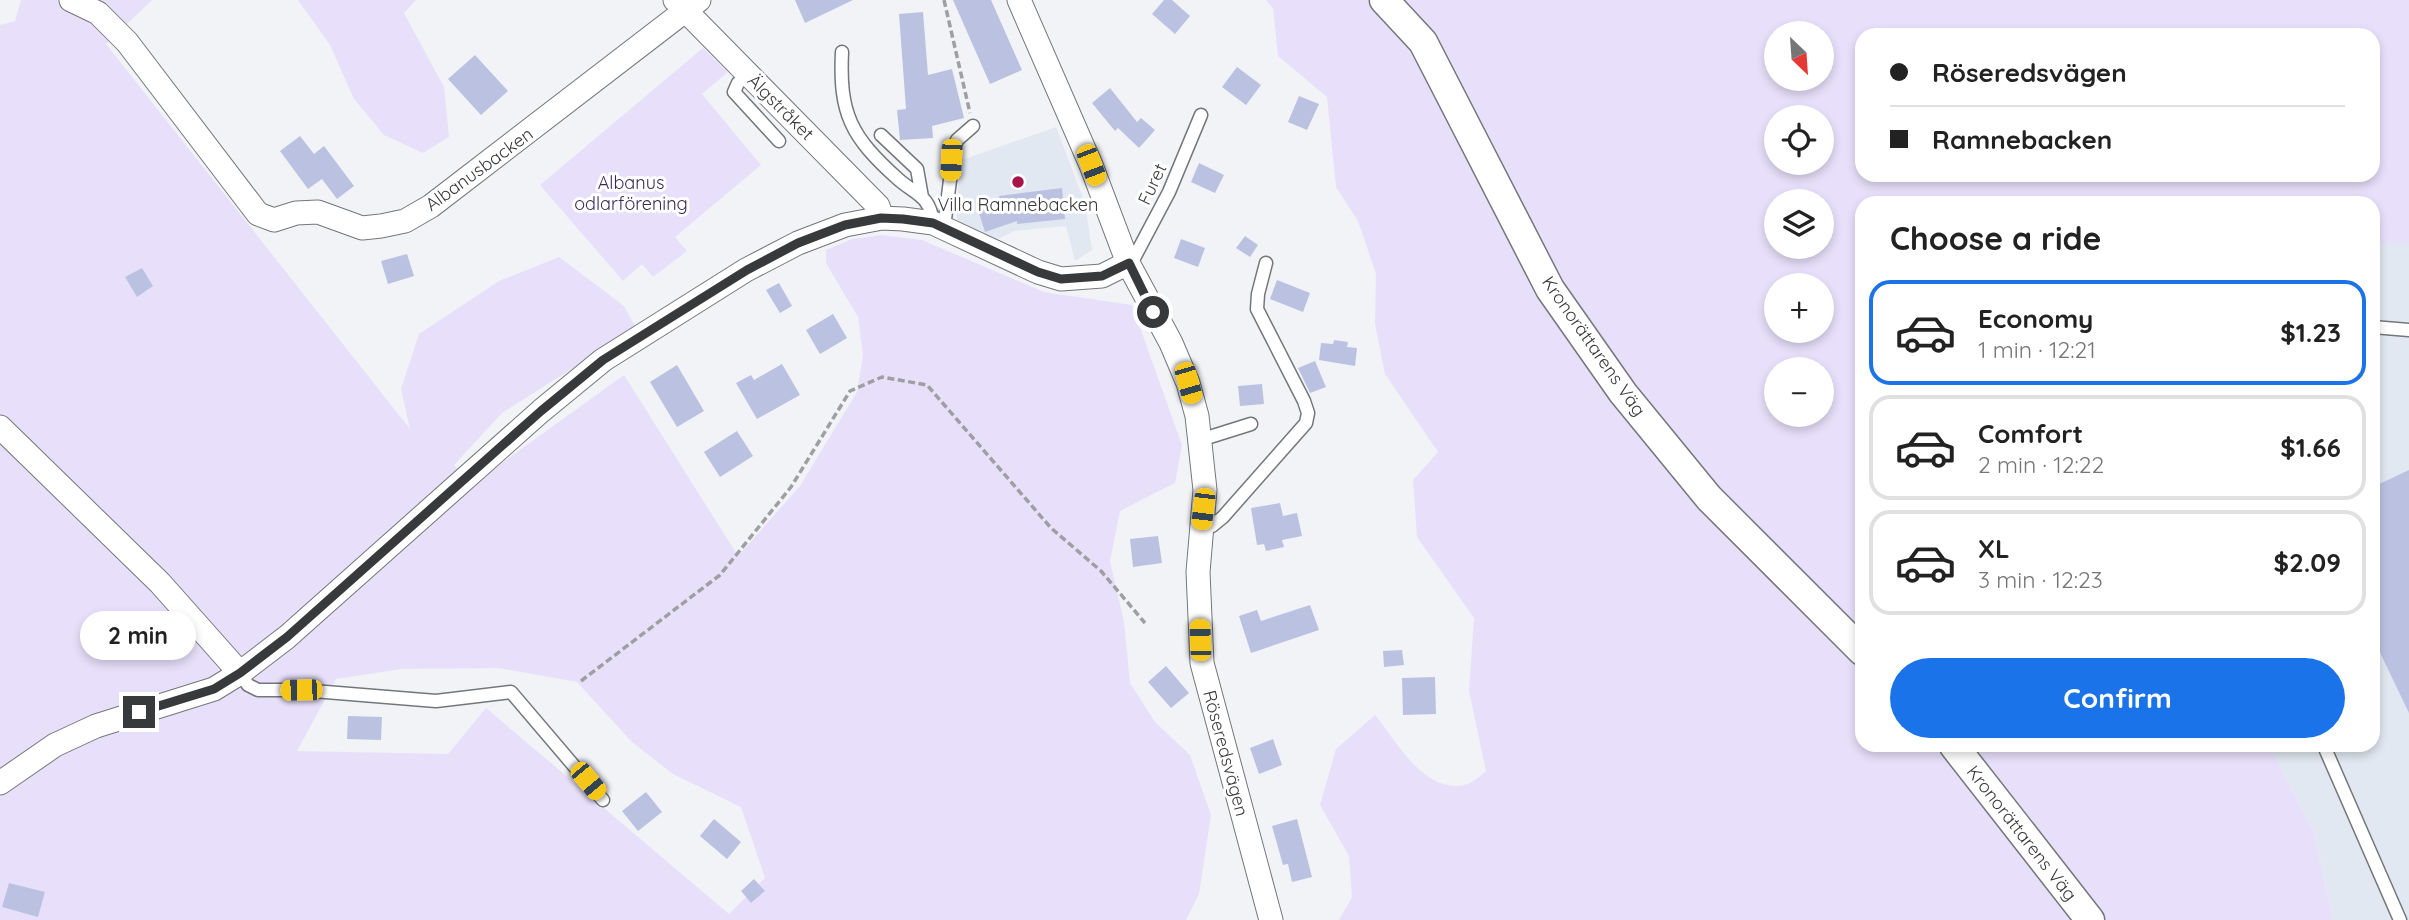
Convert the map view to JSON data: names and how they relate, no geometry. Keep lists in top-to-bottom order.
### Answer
{
  "streets": {
    "street": [
      "Älgstråket",
      "Albanusbacken",
      "Kronorättarens Väg",
      "Röseredsvägen"
    ],
    "lane": ["Furet"]
  },
  "crossings": [
    ["Älgstråket", "Albanusbacken"],
    ["Furet", "Röseredsvägen"]
  ],
  "parks": ["Albanus odlarförening"],
  "places": ["Villa Ramnebacken"],
  "north": "bottom right",
  "page": {
    "map_buttons": ["+", "−"],
    "banner": ["Röseredsvägen", "Ramnebacken"],
    "heading": "Choose a ride",
    "list": [
      {
        "name": "Economy",
        "note": "1 min · 12:21",
        "value": "$1.23"
      },
      {
        "name": "Comfort",
        "note": "2 min · 12:22",
        "value": "$1.66"
      },
      {
        "name": "XL",
        "note": "3 min · 12:23",
        "value": "$2.09"
      }
    ],
    "bubble": "2 min",
    "buttons": "Confirm"
  }
}
